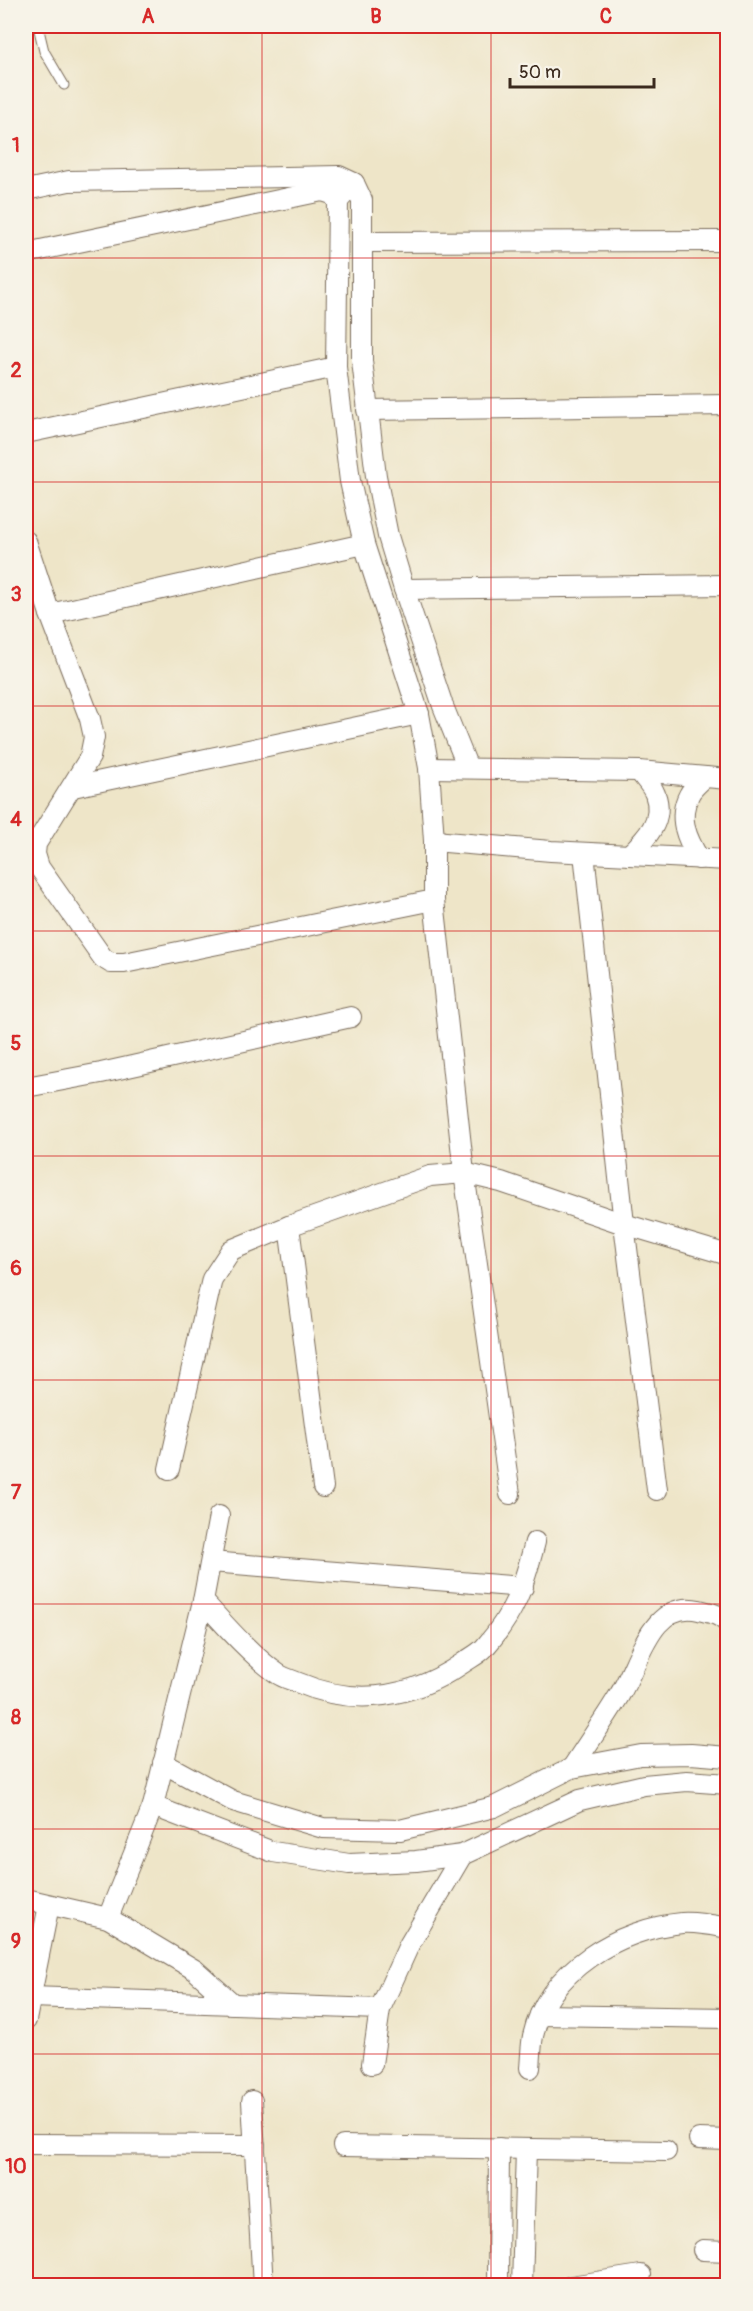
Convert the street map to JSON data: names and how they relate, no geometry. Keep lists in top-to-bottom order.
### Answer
{
  "scale_bar": "50 m",
  "grid": {
    "columns": ["A", "B", "C"],
    "rows": [
      "1",
      "2",
      "3",
      "4",
      "5",
      "6",
      "7",
      "8",
      "9",
      "10"
    ]
  }
}
